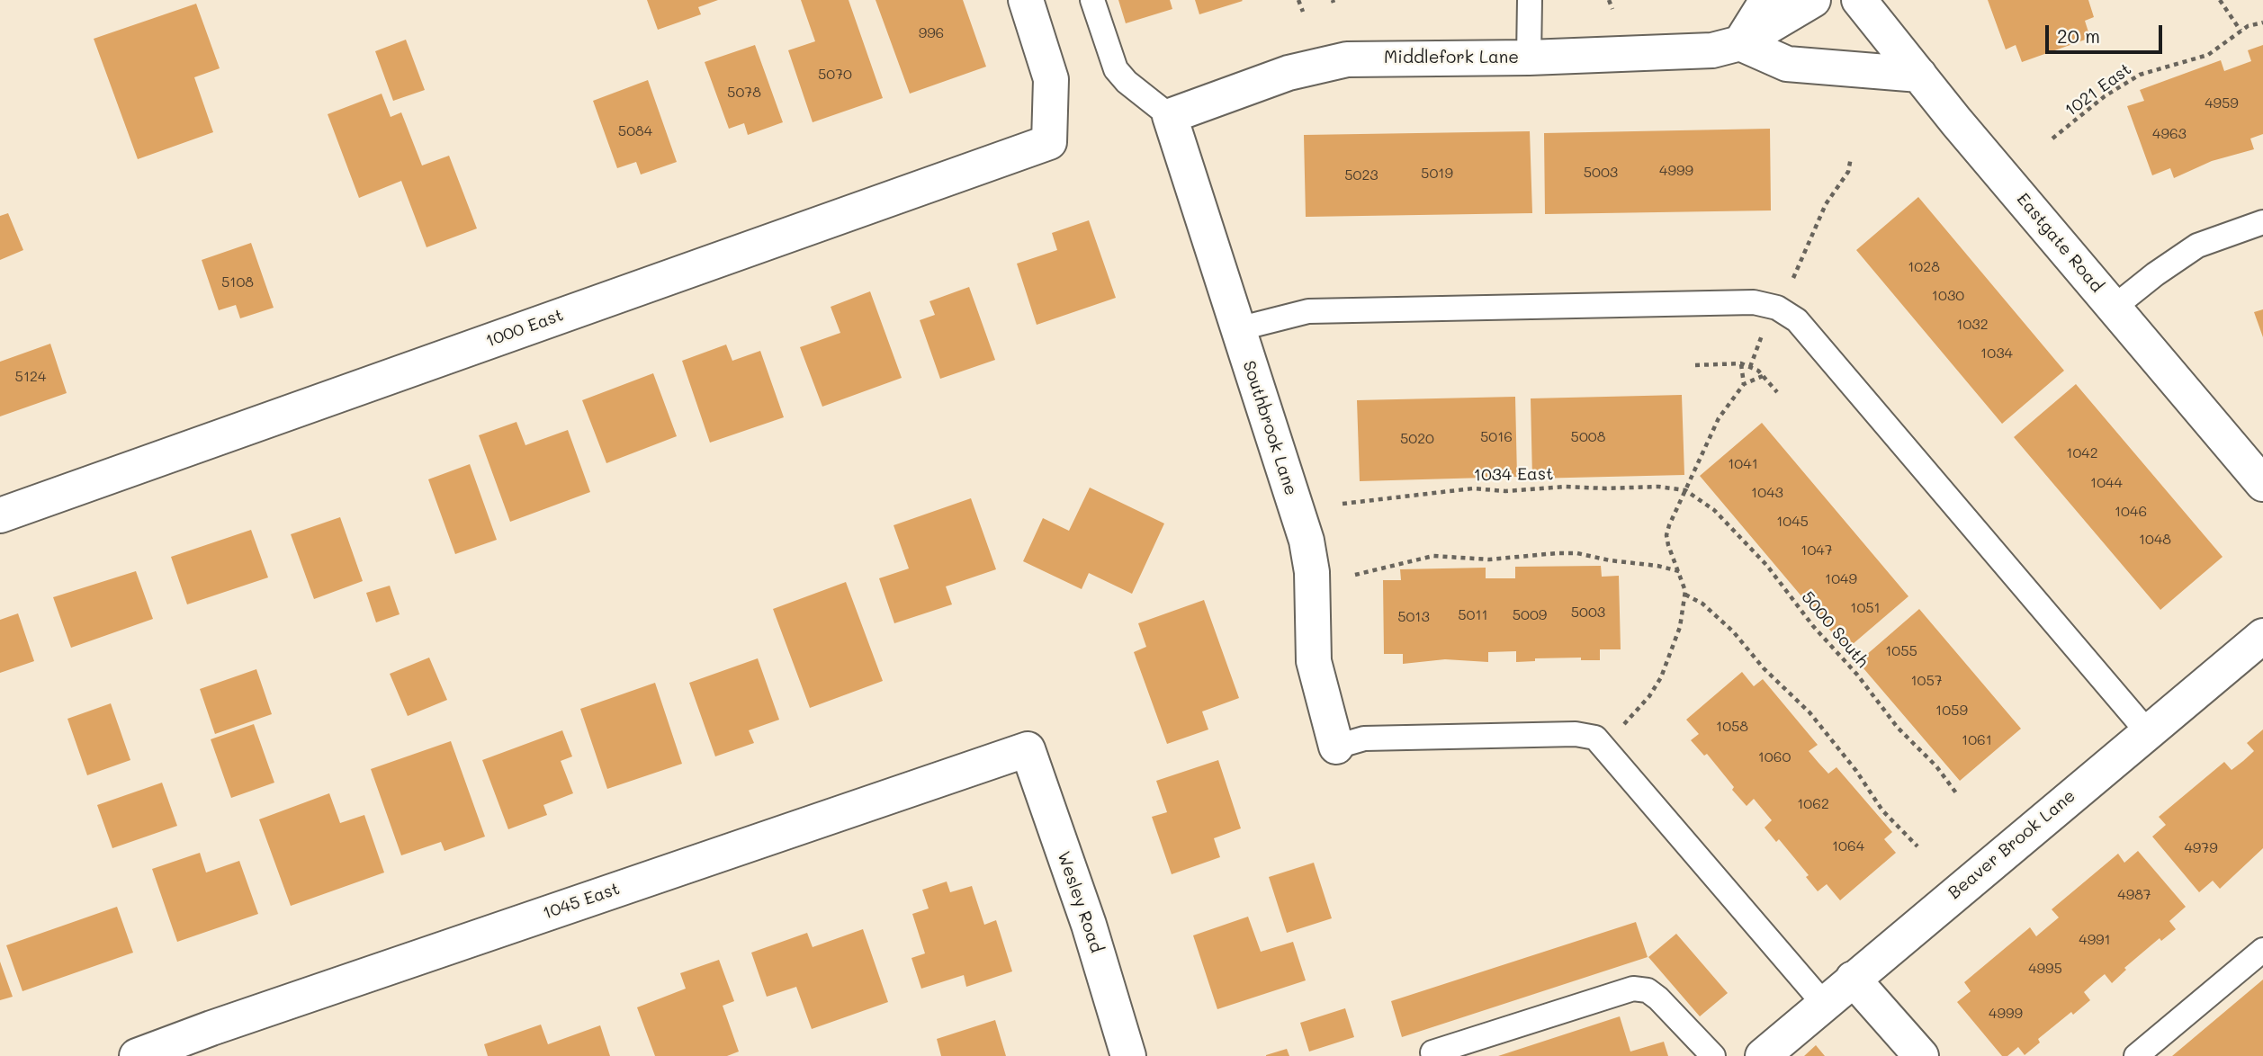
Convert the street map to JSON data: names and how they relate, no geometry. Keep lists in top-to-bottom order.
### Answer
{
  "streets": {
    "street": [
      "Middlefork Lane",
      "Eastgate Road",
      "1000 East",
      "Southbrook Lane",
      "Beaver Brook Lane",
      "1045 East",
      "Wesley Road"
    ],
    "path": ["1021 East", "1034 East", "5000 South"]
  },
  "crossings": [
    ["Middlefork Lane", "Southbrook Lane"],
    ["1034 East", "5000 South"],
    ["1045 East", "Wesley Road"]
  ],
  "house_numbers": [
    "996",
    "5070",
    "5078",
    "4959",
    "5084",
    "4963",
    "4999",
    "5003",
    "5019",
    "5023",
    "1028",
    "5108",
    "1030",
    "1032",
    "1034",
    "5124",
    "5016",
    "5008",
    "5020",
    "1042",
    "1041",
    "1044",
    "1043",
    "1046",
    "1045",
    "1048",
    "1047",
    "1049",
    "1051",
    "5003",
    "5011",
    "5009",
    "5013",
    "1055",
    "1057",
    "1059",
    "1058",
    "1061",
    "1060",
    "1062",
    "1064",
    "4979",
    "4987",
    "4991",
    "4995",
    "4999"
  ],
  "scale_bar": "20 m"
}
